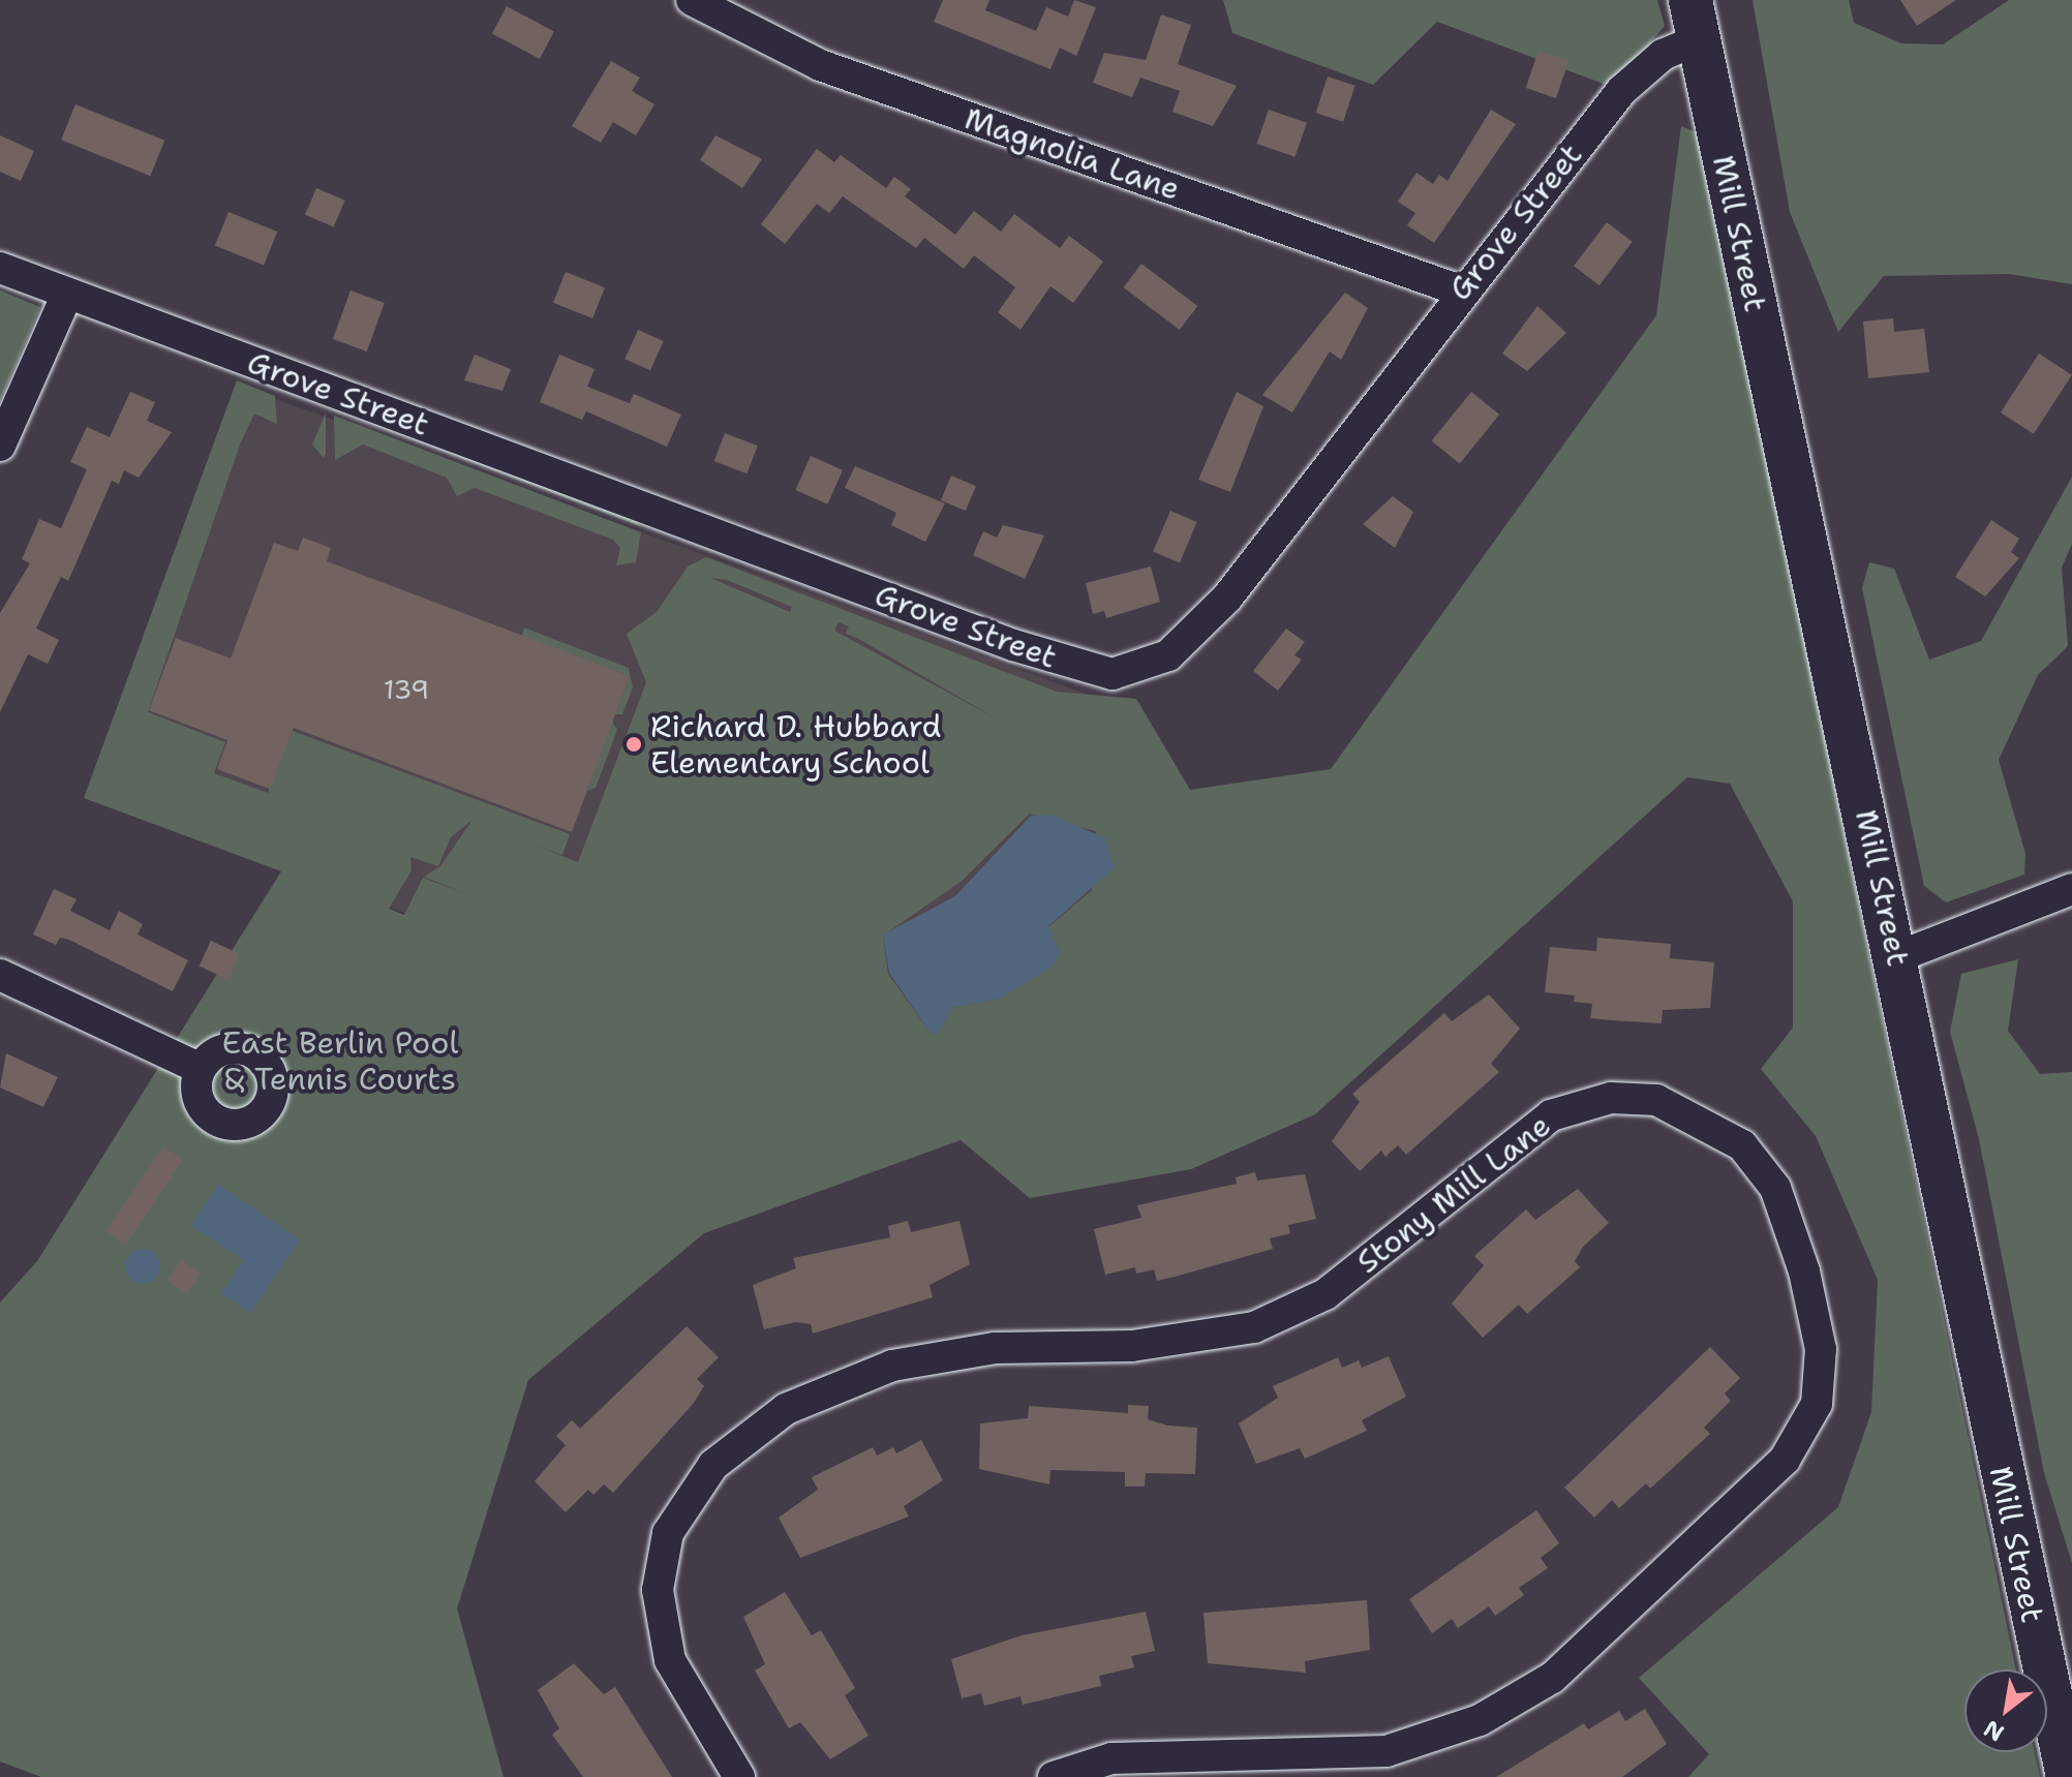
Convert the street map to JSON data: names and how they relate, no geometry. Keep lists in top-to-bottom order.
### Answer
{
  "streets": {
    "main road": ["Mill Street"],
    "street": ["Magnolia Lane", "Grove Street", "Stony Mill Lane"]
  },
  "crossings": [
    ["Magnolia Lane", "Grove Street"],
    ["Grove Street", "Mill Street"]
  ],
  "parks": ["East Berlin Pool & Tennis Courts"],
  "places": ["Richard D. Hubbard Elementary School"],
  "house_numbers": ["139"],
  "north": "bottom left"
}
